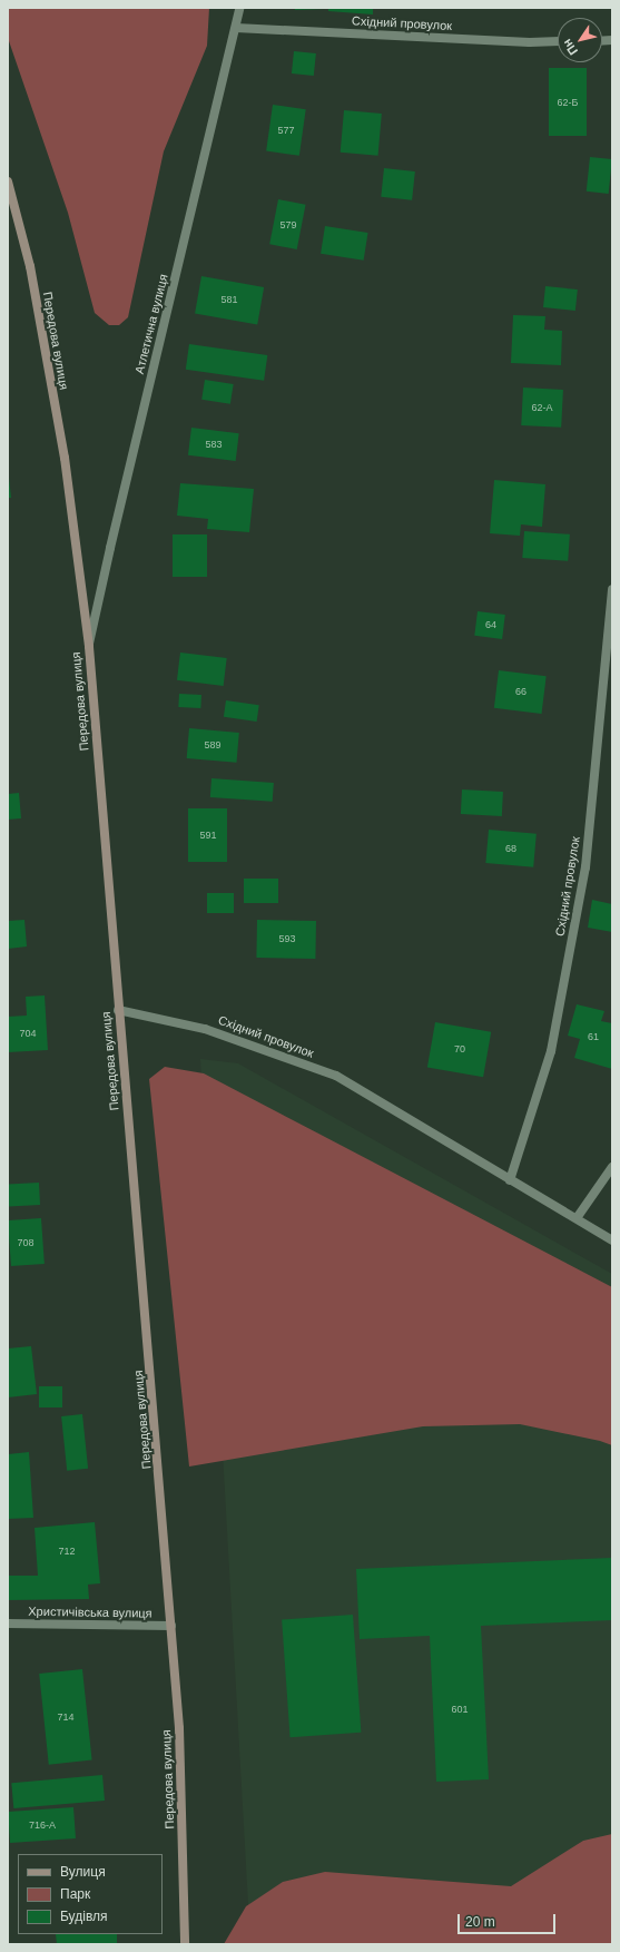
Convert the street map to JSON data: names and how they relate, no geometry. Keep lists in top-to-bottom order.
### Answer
{
  "streets": {
    "street": [
      "Східний провулок",
      "Атлетична вулиця",
      "Передова вулиця",
      "Христичівська вулиця"
    ]
  },
  "crossings": [
    ["Східний провулок", "Атлетична вулиця"],
    ["Східний провулок", "Передова вулиця"],
    ["Атлетична вулиця", "Передова вулиця"],
    ["Передова вулиця", "Христичівська вулиця"]
  ],
  "house_numbers": [
    "62-Б",
    "577",
    "579",
    "581",
    "62-А",
    "583",
    "64",
    "66",
    "589",
    "591",
    "68",
    "593",
    "704",
    "61",
    "70",
    "708",
    "712",
    "601",
    "714",
    "716-А"
  ],
  "legend": ["Вулиця", "Парк", "Будівля"],
  "scale_bar": "20 m",
  "north": "bottom left"
}
